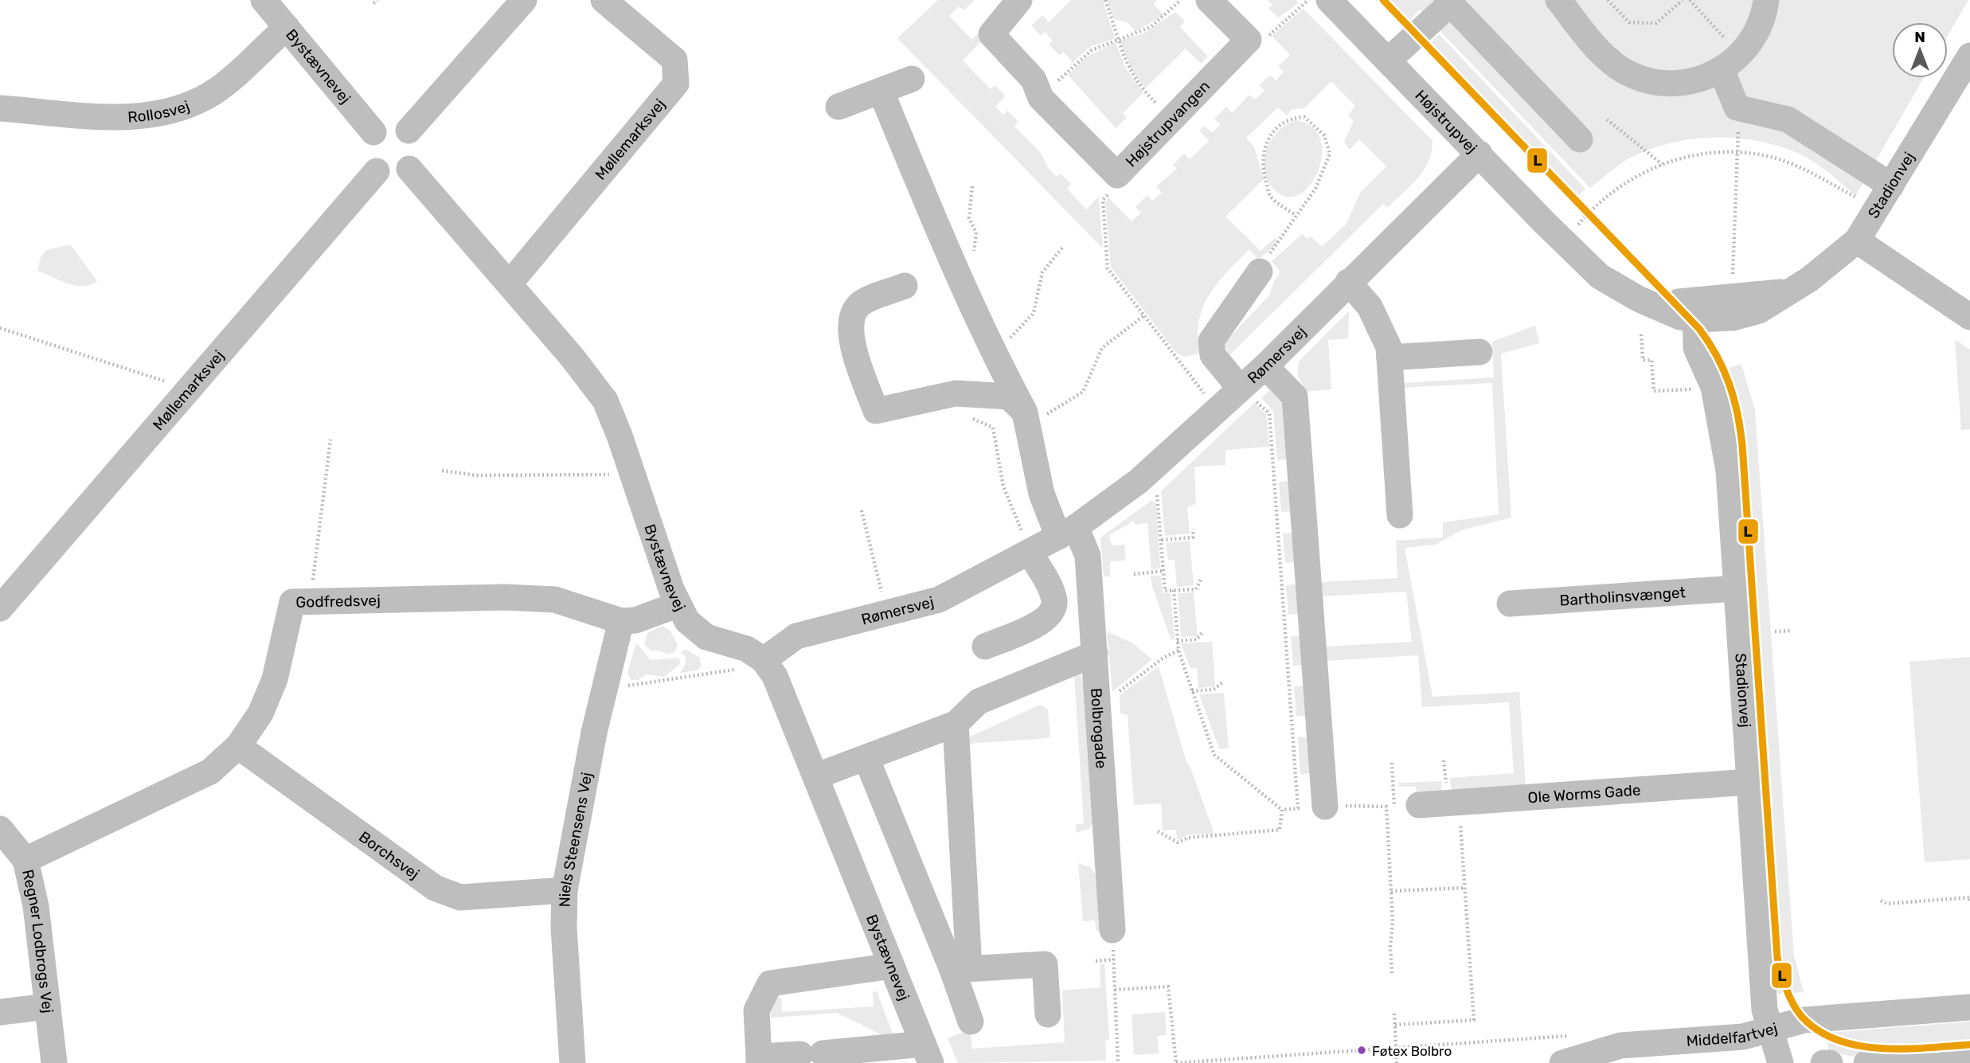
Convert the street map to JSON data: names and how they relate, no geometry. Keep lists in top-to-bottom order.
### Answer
{
  "streets": {
    "street": [
      "Bystævnevej",
      "Rollosvej",
      "Højstrupvej",
      "Højstrupvangen",
      "Møllemarksvej",
      "Stadionvej",
      "Rømersvej",
      "Bartholinsvænget",
      "Godfredsvej",
      "Bolbrogade",
      "Ole Worms Gade",
      "Niels Steensens Vej",
      "Borchsvej",
      "Regner Lodbrogs Vej",
      "Middelfartvej"
    ]
  },
  "crossings": [
    ["Bystævnevej", "Rollosvej"],
    ["Bystævnevej", "Møllemarksvej"],
    ["Bystævnevej", "Rømersvej"],
    ["Bystævnevej", "Godfredsvej"],
    ["Højstrupvej", "Stadionvej"],
    ["Højstrupvej", "Rømersvej"],
    ["Stadionvej", "Bartholinsvænget"],
    ["Stadionvej", "Ole Worms Gade"],
    ["Stadionvej", "Middelfartvej"],
    ["Rømersvej", "Bolbrogade"],
    ["Godfredsvej", "Niels Steensens Vej"],
    ["Godfredsvej", "Borchsvej"],
    ["Godfredsvej", "Regner Lodbrogs Vej"],
    ["Niels Steensens Vej", "Borchsvej"]
  ],
  "places": ["Føtex Bolbro"],
  "lines": ["transit line L"],
  "north": "top"
}
